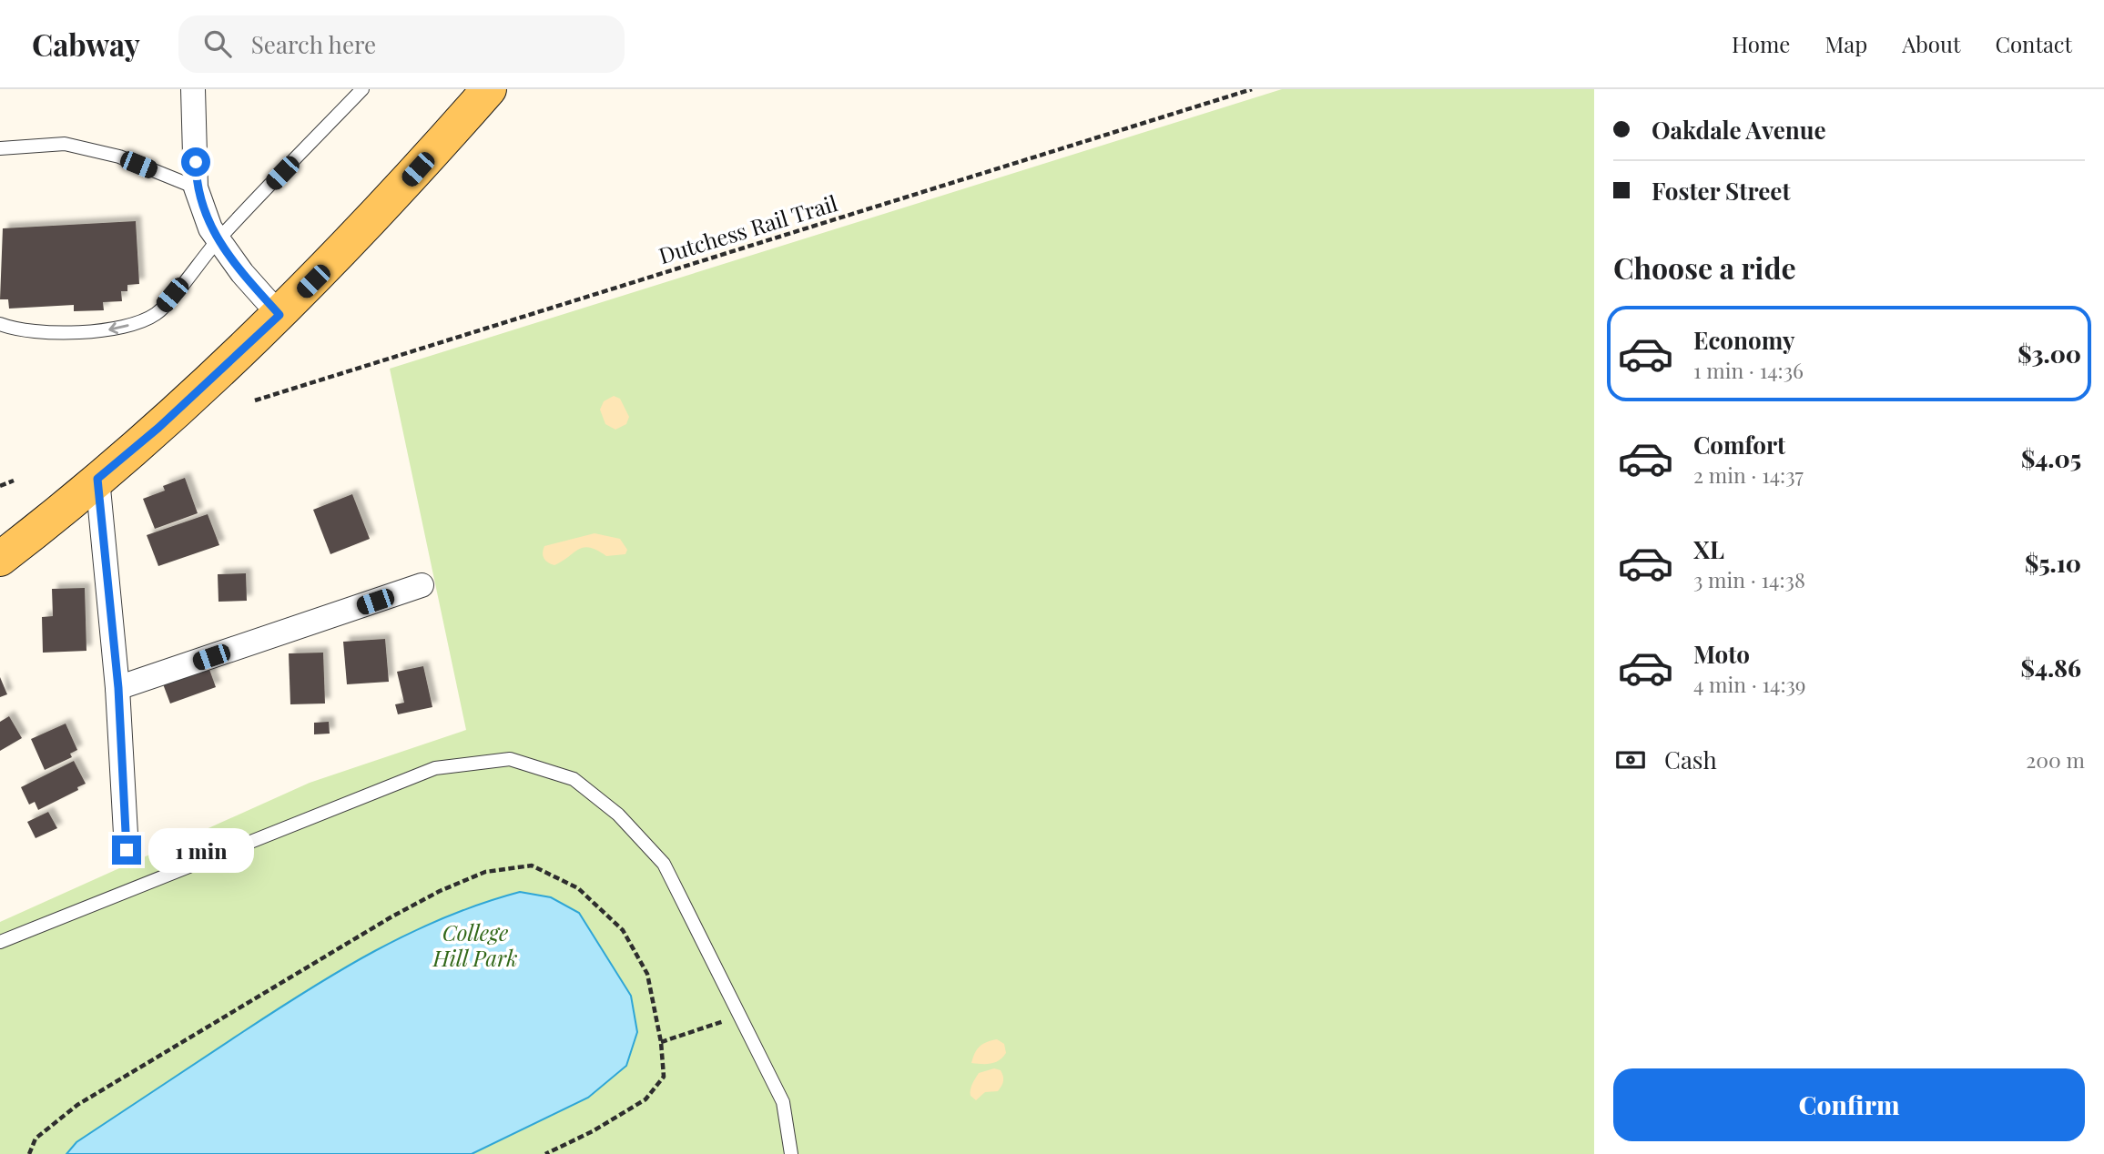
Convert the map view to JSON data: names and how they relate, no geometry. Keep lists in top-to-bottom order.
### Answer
{
  "streets": {
    "path": ["Dutchess Rail Trail"]
  },
  "parks": ["College Hill Park"],
  "page": {
    "header": "Cabway",
    "search": "Search here",
    "nav": [
      "Home",
      "Map",
      "About",
      "Contact"
    ],
    "banner": ["Oakdale Avenue", "Foster Street"],
    "heading": "Choose a ride",
    "list": [
      {
        "name": "Economy",
        "note": "1 min · 14:36",
        "value": "$3.00"
      },
      {
        "name": "Comfort",
        "note": "2 min · 14:37",
        "value": "$4.05"
      },
      {
        "name": "XL",
        "note": "3 min · 14:38",
        "value": "$5.10"
      },
      {
        "name": "Moto",
        "note": "4 min · 14:39",
        "value": "$4.86"
      }
    ],
    "pay": ["Cash", "200 m"],
    "bubble": "1 min",
    "buttons": "Confirm"
  }
}
